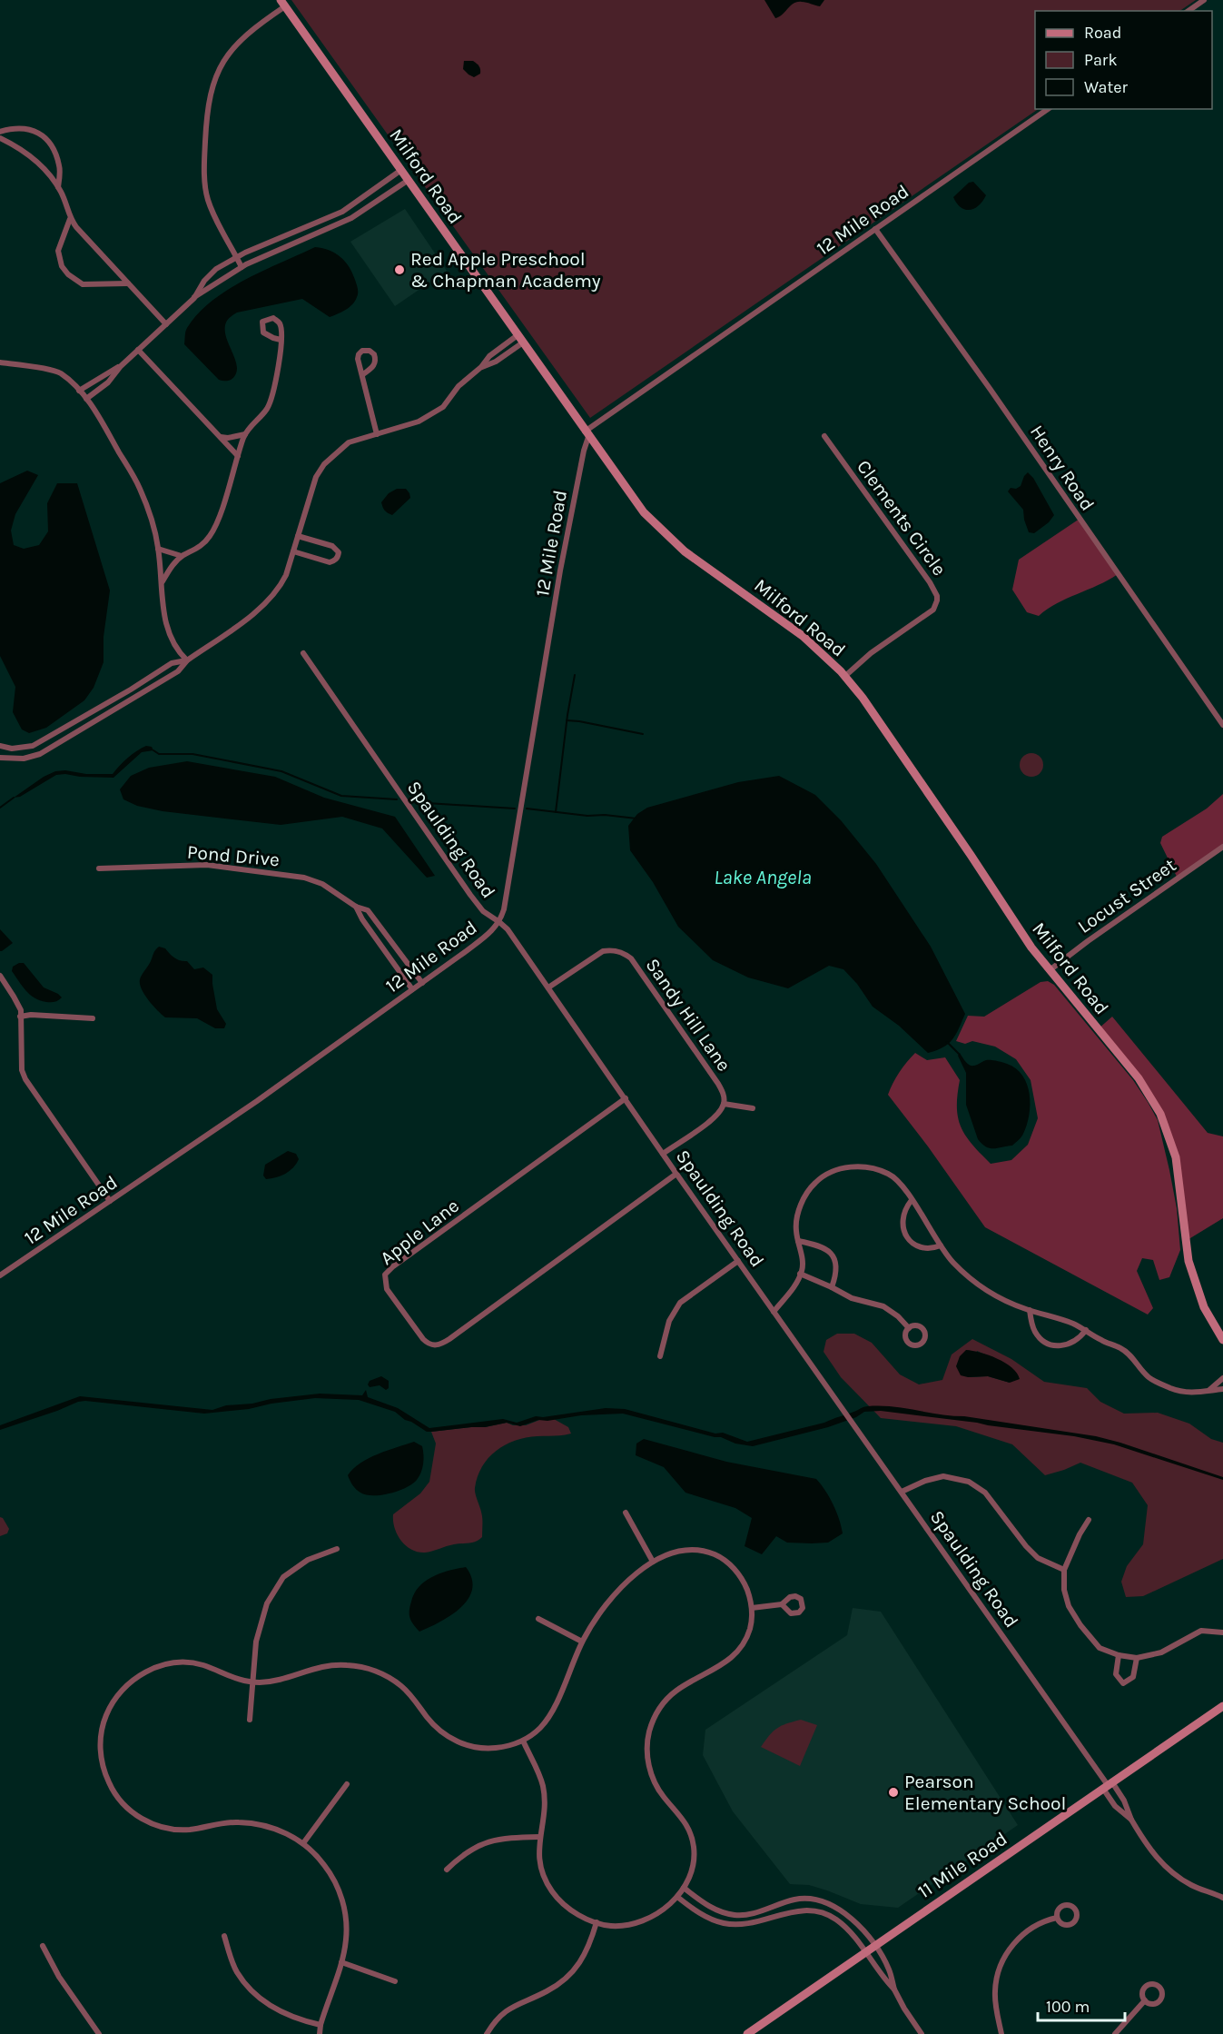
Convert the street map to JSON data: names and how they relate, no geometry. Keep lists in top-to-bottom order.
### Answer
{
  "streets": {
    "street": [
      "Milford Road",
      "12 Mile Road",
      "Henry Road",
      "Clements Circle",
      "Spaulding Road",
      "Pond Drive",
      "Locust Street",
      "Sandy Hill Lane",
      "Apple Lane",
      "11 Mile Road"
    ]
  },
  "crossings": [
    ["Milford Road", "12 Mile Road"],
    ["Milford Road", "Clements Circle"],
    ["Milford Road", "Locust Street"],
    ["12 Mile Road", "Henry Road"],
    ["12 Mile Road", "Spaulding Road"],
    ["12 Mile Road", "Pond Drive"],
    ["Spaulding Road", "Sandy Hill Lane"],
    ["Spaulding Road", "Apple Lane"],
    ["Spaulding Road", "11 Mile Road"]
  ],
  "water": ["Lake Angela"],
  "places": ["Red Apple Preschool & Chapman Academy", "Pearson Elementary School"],
  "legend": ["Road", "Park", "Water"],
  "scale_bar": "100 m"
}
